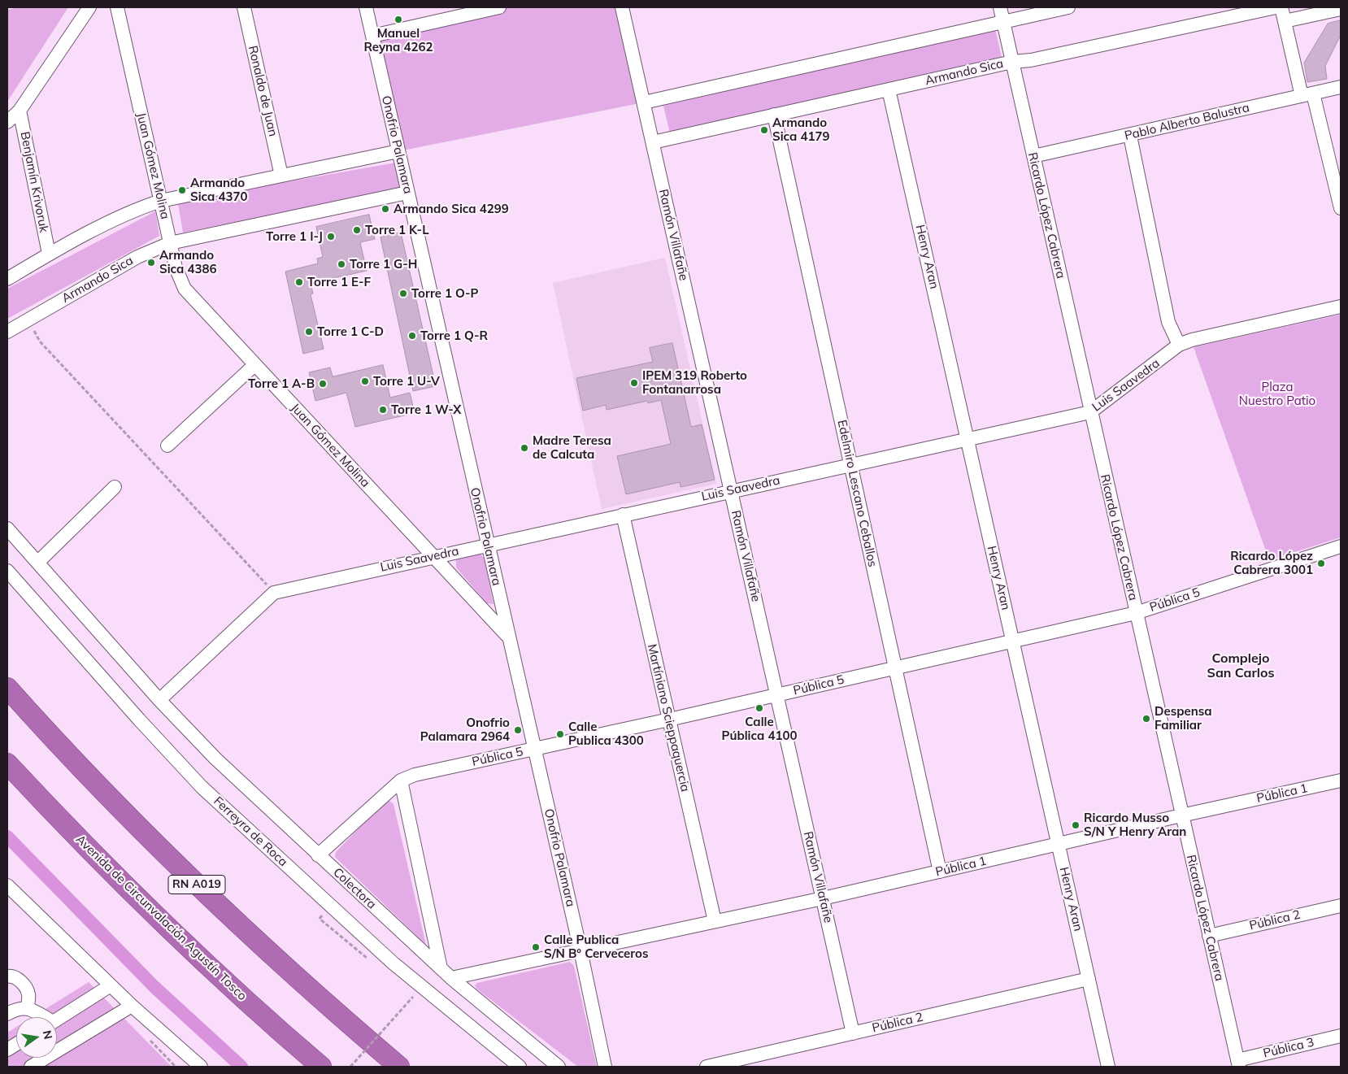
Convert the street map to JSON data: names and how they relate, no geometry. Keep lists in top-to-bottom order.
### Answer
{
  "streets": {
    "highway": ["RN A019", "Avenida de Circunvalación Agustín Tosco"],
    "street": [
      "Armando Sica",
      "Ronaldo de Juan",
      "Pablo Alberto Balustra",
      "Onofrio Palamara",
      "Juan Gómez Molina",
      "Benjamín Krivoruk",
      "Ricardo López Cabrera",
      "Ramón Villafañe",
      "Henry Aran",
      "Luis Saavedra",
      "Edelmiro Lescano Ceballos",
      "Pública 5",
      "Martíniano Scieppaquercia",
      "Pública 1",
      "Ferreyra de Roca",
      "Colectora",
      "Pública 2",
      "Pública 3"
    ]
  },
  "crossings": [
    ["Armando Sica", "Onofrio Palamara"],
    ["Armando Sica", "Juan Gómez Molina"],
    ["Armando Sica", "Ricardo López Cabrera"],
    ["Armando Sica", "Ramón Villafañe"],
    ["Armando Sica", "Henry Aran"],
    ["Armando Sica", "Edelmiro Lescano Ceballos"],
    ["Pablo Alberto Balustra", "Ricardo López Cabrera"],
    ["Onofrio Palamara", "Juan Gómez Molina"],
    ["Onofrio Palamara", "Luis Saavedra"],
    ["Onofrio Palamara", "Pública 5"],
    ["Onofrio Palamara", "Pública 1"],
    ["Juan Gómez Molina", "Luis Saavedra"],
    ["Ricardo López Cabrera", "Luis Saavedra"],
    ["Ricardo López Cabrera", "Pública 5"],
    ["Ricardo López Cabrera", "Pública 1"],
    ["Ricardo López Cabrera", "Pública 2"],
    ["Ricardo López Cabrera", "Pública 3"],
    ["Ramón Villafañe", "Luis Saavedra"],
    ["Ramón Villafañe", "Pública 5"],
    ["Ramón Villafañe", "Pública 1"],
    ["Ramón Villafañe", "Pública 2"],
    ["Henry Aran", "Luis Saavedra"],
    ["Henry Aran", "Pública 5"],
    ["Henry Aran", "Pública 1"],
    ["Henry Aran", "Pública 2"],
    ["Luis Saavedra", "Edelmiro Lescano Ceballos"],
    ["Luis Saavedra", "Martíniano Scieppaquercia"],
    ["Edelmiro Lescano Ceballos", "Pública 5"],
    ["Edelmiro Lescano Ceballos", "Pública 1"],
    ["Pública 5", "Martíniano Scieppaquercia"],
    ["Pública 5", "Colectora"],
    ["Martíniano Scieppaquercia", "Pública 1"],
    ["Pública 1", "Colectora"]
  ],
  "districts": ["Complejo San Carlos"],
  "parks": ["Plaza Nuestro Patio"],
  "places": [
    "Manuel Reyna 4262",
    "Armando Sica 4179",
    "Armando Sica 4370",
    "Armando Sica 4299",
    "Torre 1 K-L",
    "Torre 1 I-J",
    "Armando Sica 4386",
    "Torre 1 G-H",
    "Torre 1 E-F",
    "Torre 1 O-P",
    "Torre 1 C-D",
    "Torre 1 Q-R",
    "Torre 1 U-V",
    "IPEM 319 Roberto Fontanarrosa",
    "Torre 1 A-B",
    "Torre 1 W-X",
    "Madre Teresa de Calcuta",
    "Ricardo López Cabrera 3001",
    "Calle Pública 4100",
    "Despensa Familiar",
    "Onofrio Palamara 2964",
    "Calle Publica 4300",
    "Ricardo Musso S/N Y Henry Aran",
    "Calle Publica S/N B° Cerveceros"
  ],
  "north": "right"
}
